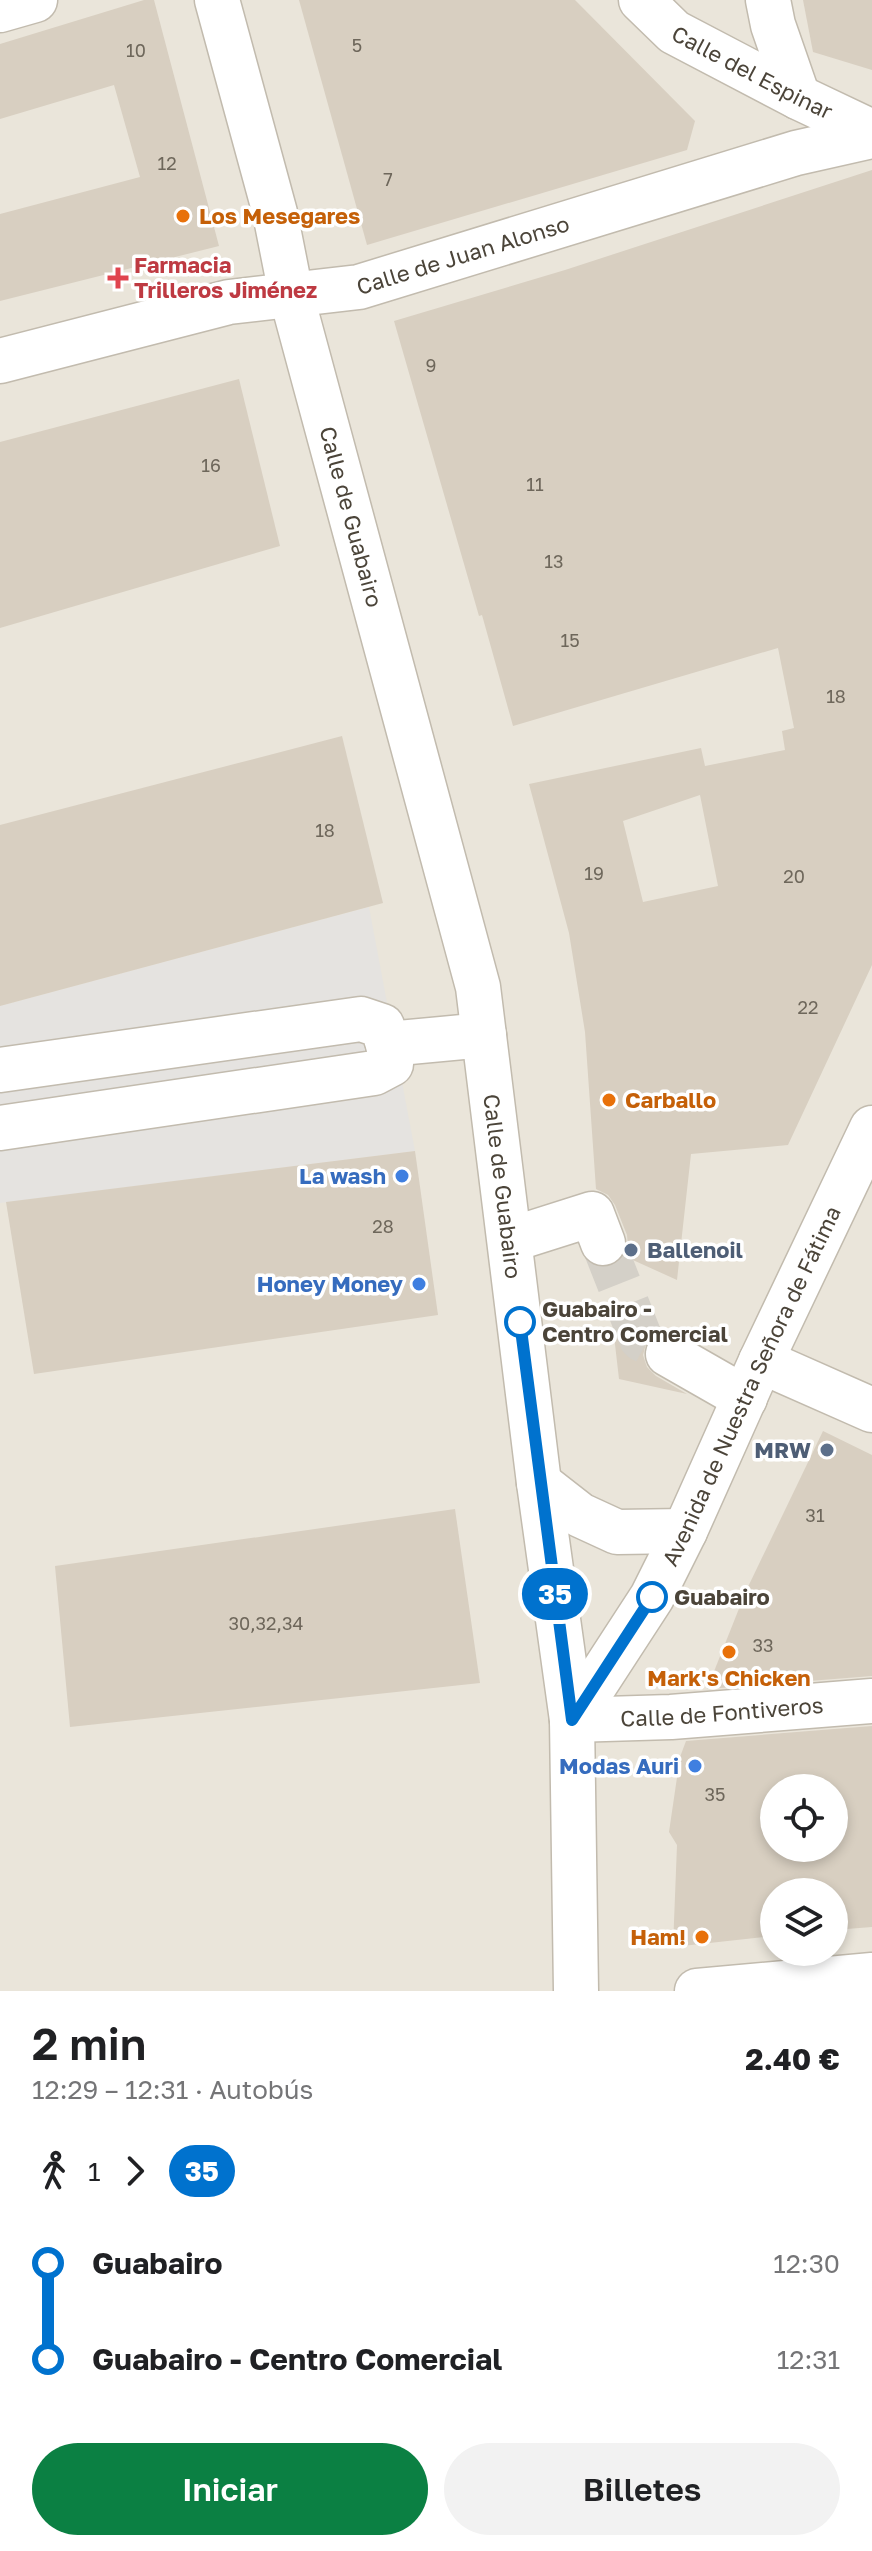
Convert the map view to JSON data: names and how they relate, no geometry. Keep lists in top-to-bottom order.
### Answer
{
  "streets": {
    "street": [
      "Calle del Espinar",
      "Calle de Juan Alonso",
      "Calle de Guabairo",
      "Avenida de Nuestra Señora de Fátima",
      "Calle de Fontiveros"
    ]
  },
  "crossings": [
    ["Calle del Espinar", "Calle de Juan Alonso"],
    ["Calle de Juan Alonso", "Calle de Guabairo"],
    ["Calle de Guabairo", "Avenida de Nuestra Señora de Fátima"],
    ["Calle de Guabairo", "Calle de Fontiveros"],
    ["Avenida de Nuestra Señora de Fátima", "Calle de Fontiveros"]
  ],
  "places": {
    "other": [
      "Los Mesegares",
      "Carballo",
      "La wash",
      "Ballenoil",
      "Honey Money",
      "Guabairo - Centro Comercial",
      "MRW",
      "Guabairo",
      "Mark's Chicken",
      "Modas Auri",
      "Ham!"
    ],
    "health": ["Farmacia Trilleros Jiménez"]
  },
  "lines": ["bus line 35"],
  "house_numbers": [
    "5",
    "10",
    "12",
    "7",
    "9",
    "16",
    "11",
    "13",
    "15",
    "18",
    "18",
    "19",
    "20",
    "22",
    "28",
    "31",
    "30,32,34",
    "33",
    "35"
  ],
  "page": {
    "on_map": "35",
    "heading": ["2 min", "12:29 – 12:31 · Autobús", "2.40 €"],
    "legs": ["1", "35"],
    "list": [
      {
        "name": "Guabairo",
        "value": "12:30"
      },
      {
        "name": "Guabairo - Centro Comercial",
        "value": "12:31"
      }
    ],
    "buttons": ["Iniciar", "Billetes"]
  }
}
